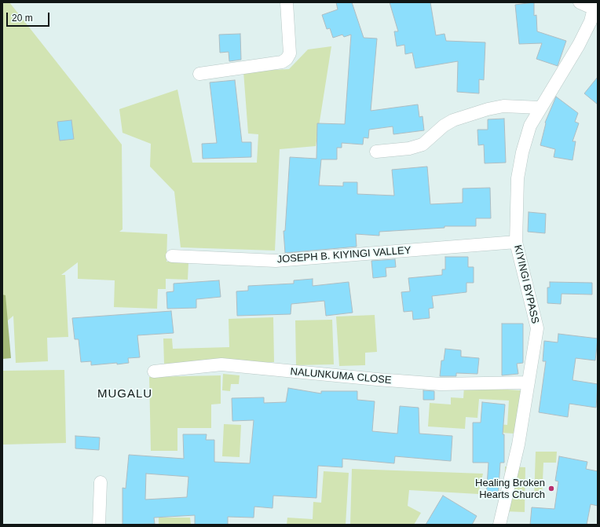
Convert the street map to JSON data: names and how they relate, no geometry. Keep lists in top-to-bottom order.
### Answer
{
  "streets": {
    "street": ["JOSEPH B. KIYINGI VALLEY", "KIYINGI BYPASS", "NALUNKUMA CLOSE"]
  },
  "crossings": [
    ["JOSEPH B. KIYINGI VALLEY", "KIYINGI BYPASS"],
    ["KIYINGI BYPASS", "NALUNKUMA CLOSE"]
  ],
  "districts": ["MUGALU"],
  "places": ["Healing Broken Hearts Church"],
  "scale_bar": "20 m"
}
